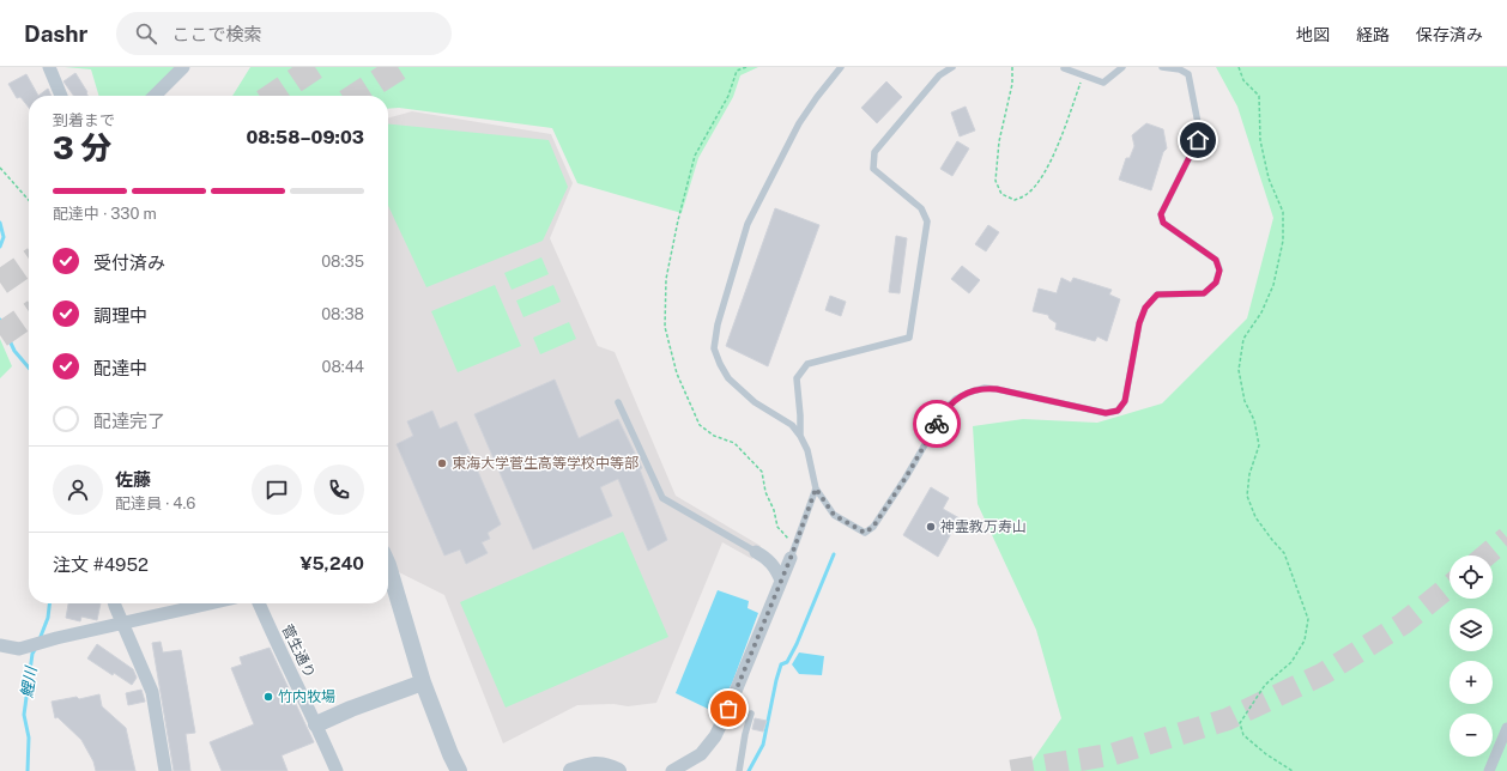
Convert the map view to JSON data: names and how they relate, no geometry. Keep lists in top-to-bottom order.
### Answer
{
  "streets": {
    "street": ["菅生通り"]
  },
  "water": ["鯉川"],
  "places": ["東海大学菅生高等学校中等部", "神霊教万寿山", "竹内牧場"],
  "page": {
    "header": "Dashr",
    "search": "ここで検索",
    "nav": ["地図", "経路", "保存済み"],
    "heading": ["3 分", "到着まで", "08:58–09:03"],
    "panel": [
      "佐藤",
      "配達員 · 4.6",
      "注文 #4952",
      "¥5,240"
    ],
    "bar": "配達中 · 330 m",
    "list": [
      ["受付済み", "08:35"],
      ["調理中", "08:38"],
      ["配達中", "08:44"],
      "配達完了"
    ],
    "map_buttons": ["+", "−"]
  }
}
